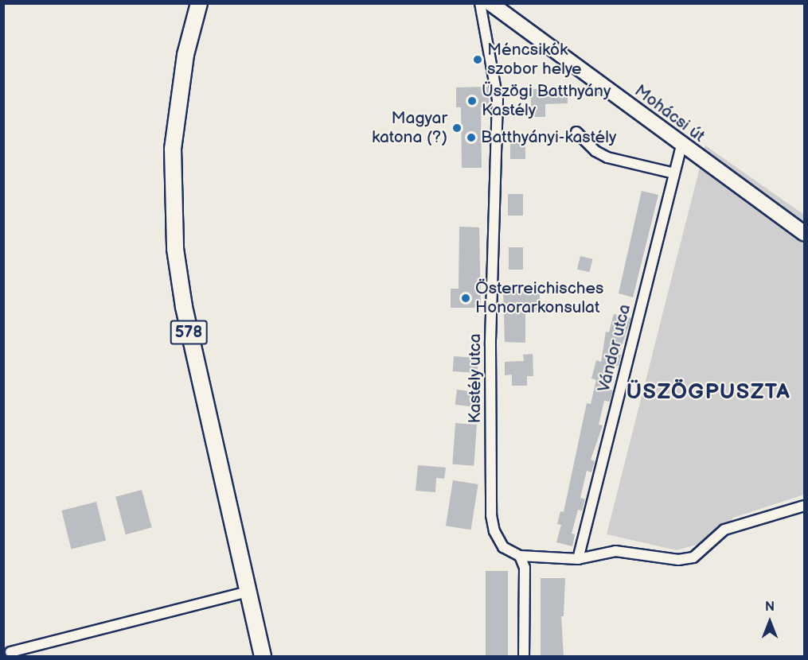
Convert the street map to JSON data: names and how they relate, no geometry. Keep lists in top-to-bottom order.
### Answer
{
  "streets": {
    "main road": ["Mohácsi út", "578"],
    "street": ["Vándor utca", "Kastély utca"]
  },
  "crossings": [
    ["Mohácsi út", "Vándor utca"]
  ],
  "districts": ["ÜSZÖGPUSZTA"],
  "places": [
    "Méncsikók szobor helye",
    "Üszögi Batthyány Kastély",
    "Magyar katona (?)",
    "Batthyányi-kastély",
    "Österreichisches Honorarkonsulat"
  ],
  "north": "top"
}
